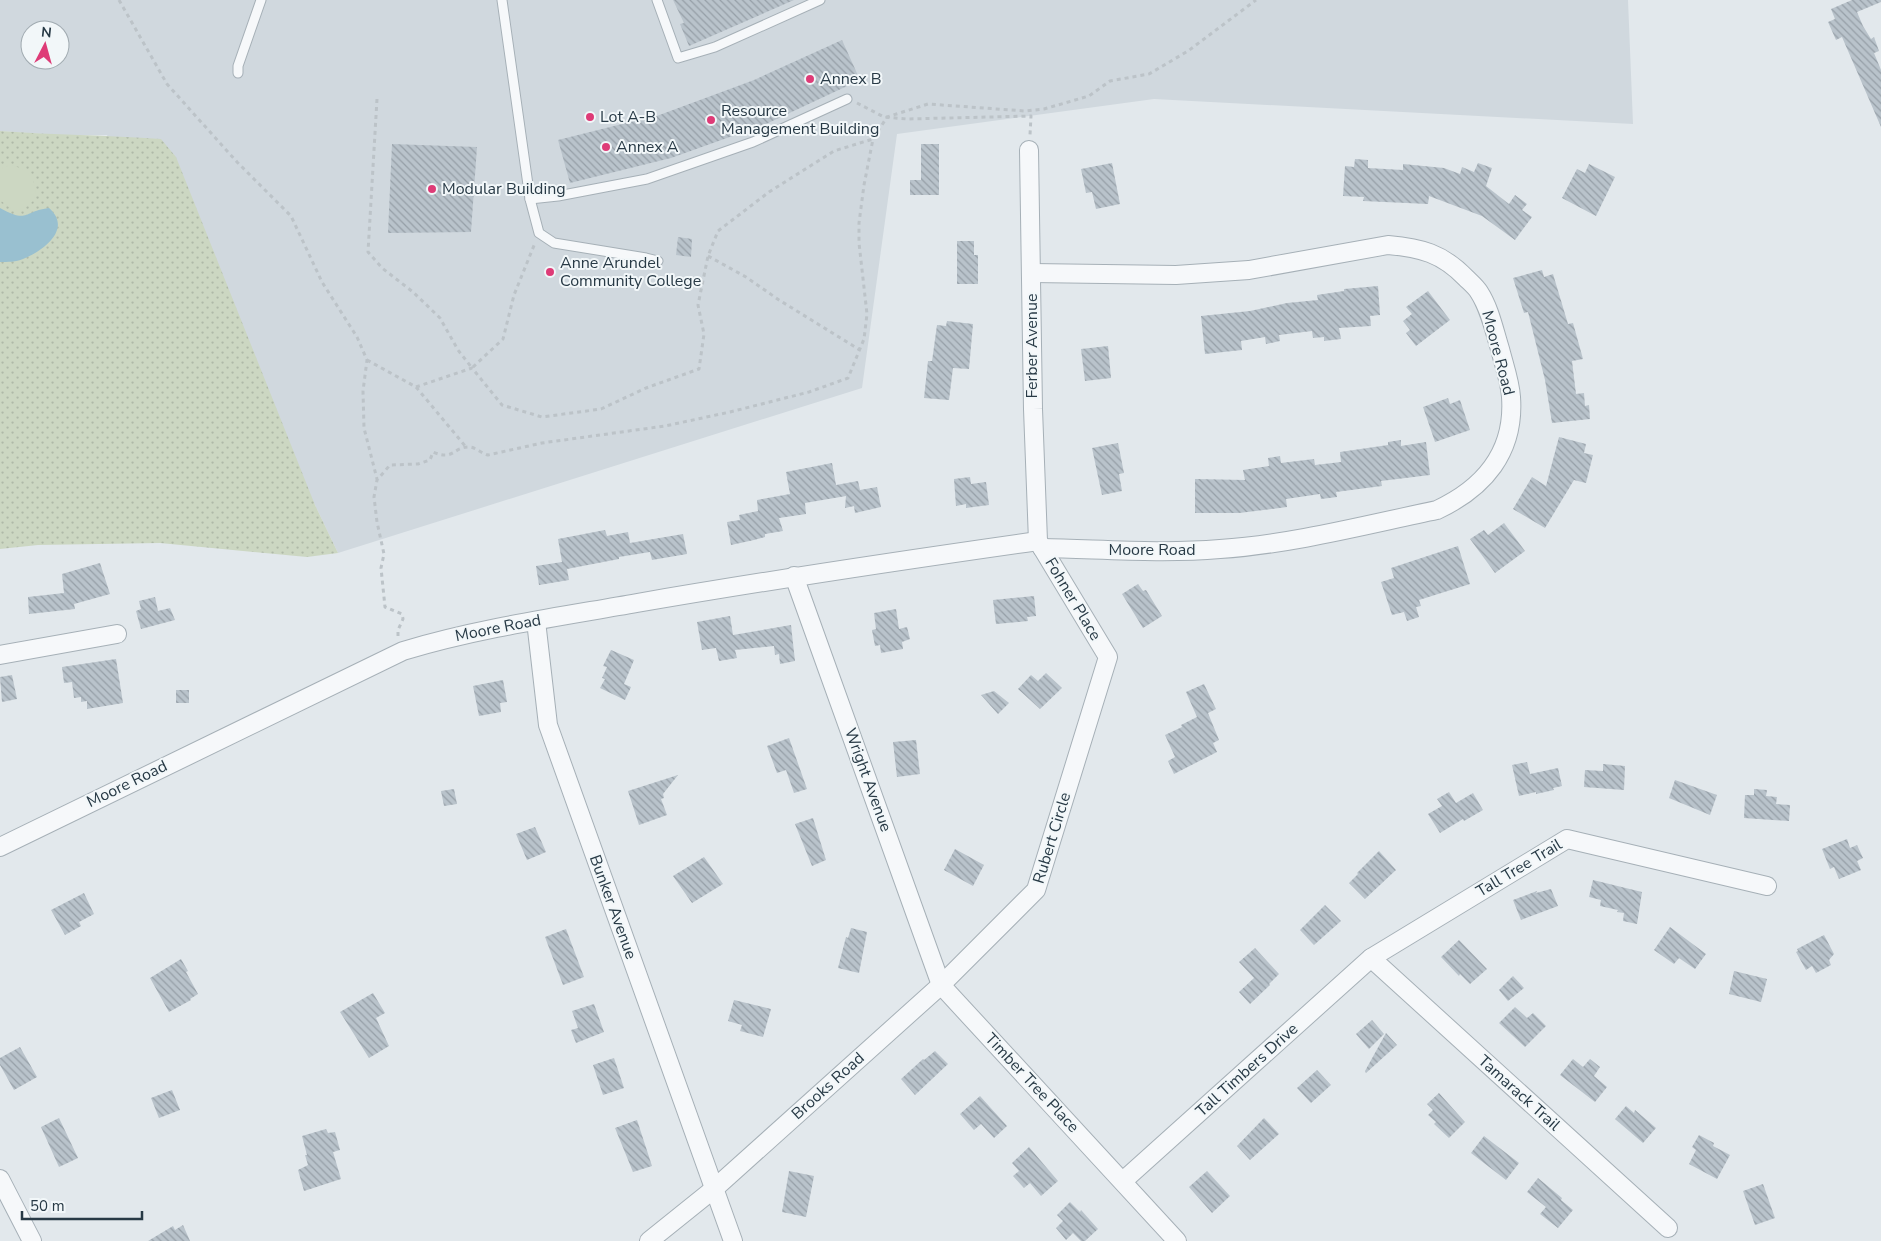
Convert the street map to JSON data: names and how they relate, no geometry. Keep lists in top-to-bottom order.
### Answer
{
  "streets": {
    "street": [
      "Ferber Avenue",
      "Moore Road",
      "Fohner Place",
      "Wright Avenue",
      "Rubert Circle",
      "Tall Tree Trail",
      "Bunker Avenue",
      "Tall Timbers Drive",
      "Timber Tree Place",
      "Brooks Road",
      "Tamarack Trail"
    ]
  },
  "crossings": [
    ["Ferber Avenue", "Moore Road"],
    ["Ferber Avenue", "Fohner Place"],
    ["Moore Road", "Fohner Place"],
    ["Moore Road", "Wright Avenue"],
    ["Moore Road", "Bunker Avenue"],
    ["Fohner Place", "Rubert Circle"],
    ["Wright Avenue", "Rubert Circle"],
    ["Wright Avenue", "Timber Tree Place"],
    ["Wright Avenue", "Brooks Road"],
    ["Rubert Circle", "Timber Tree Place"],
    ["Rubert Circle", "Brooks Road"],
    ["Tall Tree Trail", "Tall Timbers Drive"],
    ["Tall Tree Trail", "Tamarack Trail"],
    ["Bunker Avenue", "Brooks Road"],
    ["Tall Timbers Drive", "Timber Tree Place"],
    ["Tall Timbers Drive", "Tamarack Trail"],
    ["Timber Tree Place", "Brooks Road"]
  ],
  "places": [
    "Annex B",
    "Lot A-B",
    "Resource Management Building",
    "Annex A",
    "Modular Building",
    "Anne Arundel Community College"
  ],
  "scale_bar": "50 m",
  "north": "top"
}
